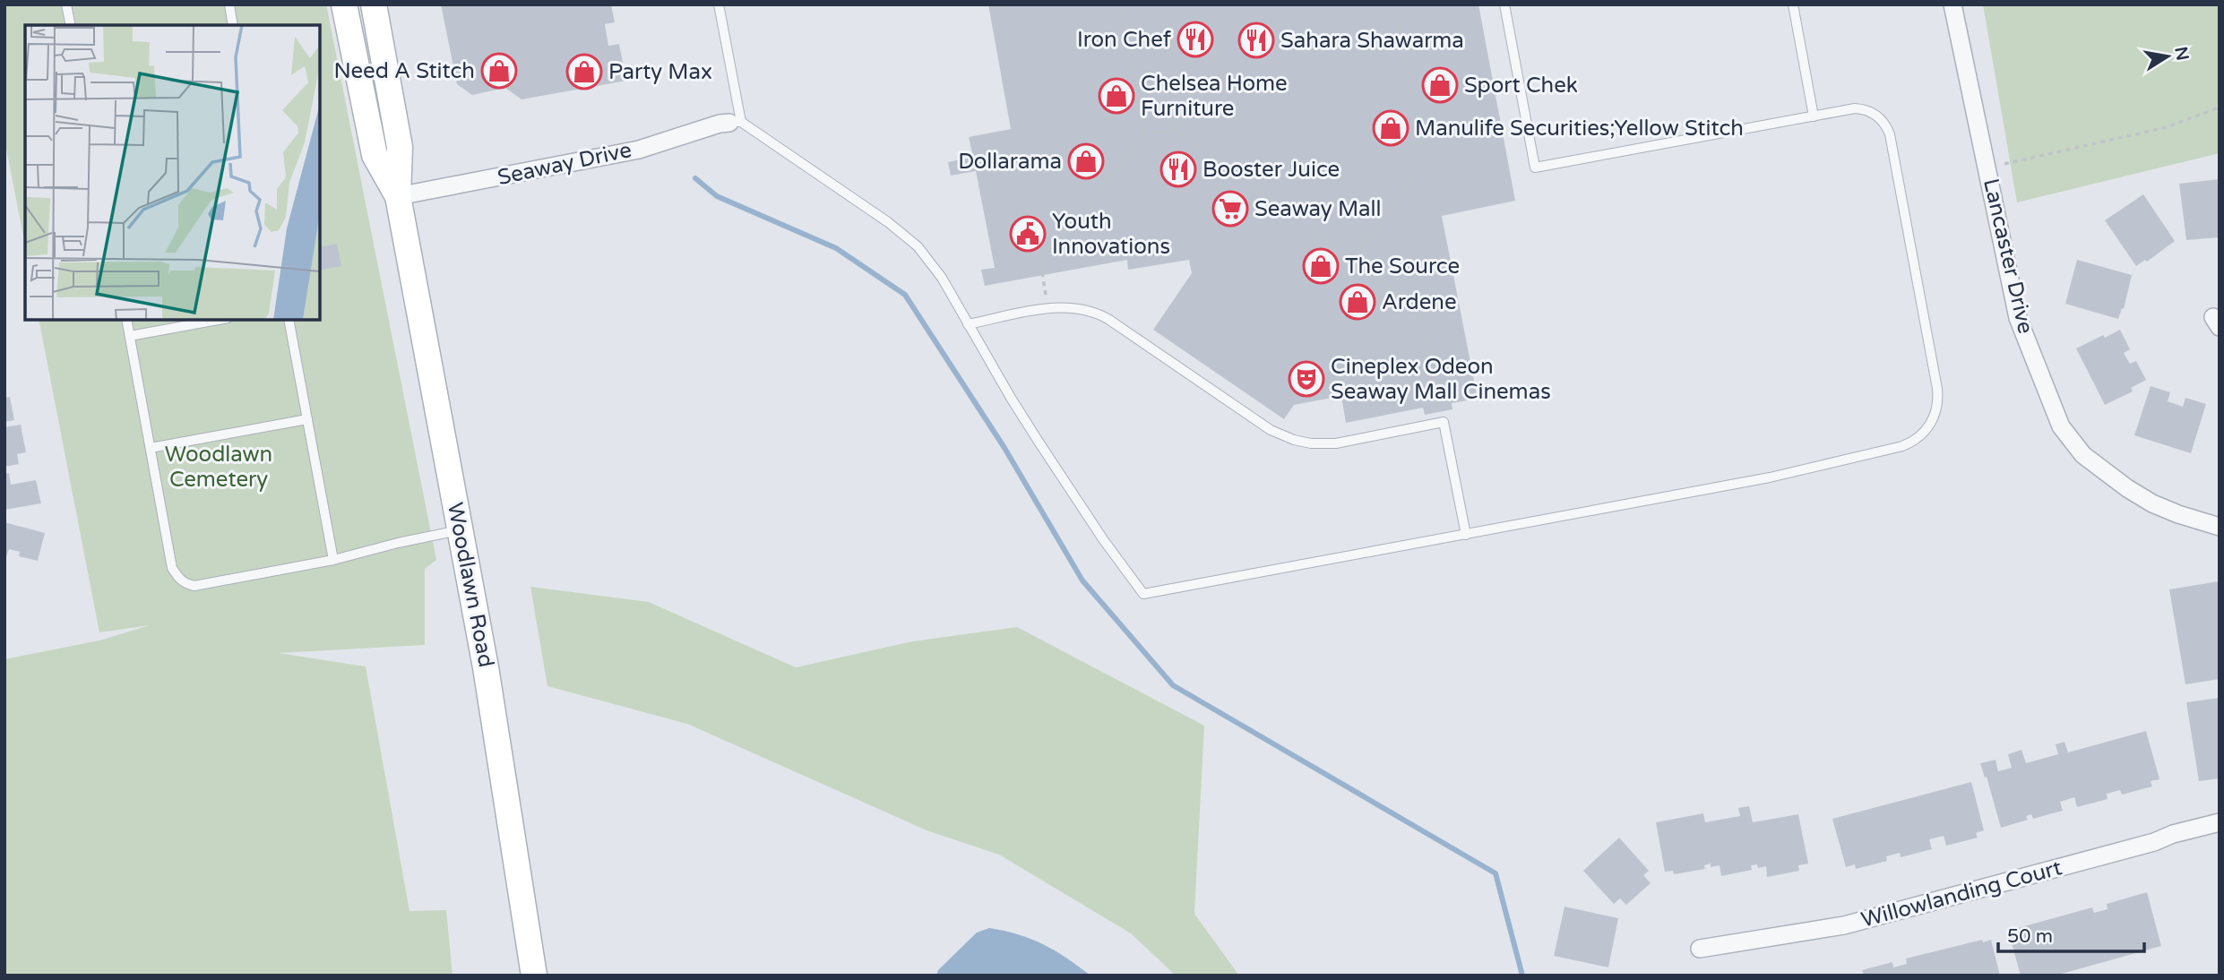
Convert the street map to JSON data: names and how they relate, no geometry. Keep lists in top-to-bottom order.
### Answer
{
  "streets": {
    "main road": ["Woodlawn Road"],
    "street": ["Seaway Drive", "Lancaster Drive", "Willowlanding Court"]
  },
  "crossings": [
    ["Seaway Drive", "Woodlawn Road"]
  ],
  "parks": ["Woodlawn Cemetery"],
  "places": {
    "restaurant": ["Iron Chef", "Sahara Shawarma", "Booster Juice"],
    "shop": [
      "Need A Stitch",
      "Party Max",
      "Sport Chek",
      "Chelsea Home Furniture",
      "Manulife Securities;Yellow Stitch",
      "Dollarama",
      "The Source",
      "Ardene"
    ],
    "supermarket": ["Seaway Mall"],
    "public building": ["Youth Innovations"],
    "theatre": ["Cineplex Odeon Seaway Mall Cinemas"]
  },
  "scale_bar": "50 m",
  "north": "right"
}
